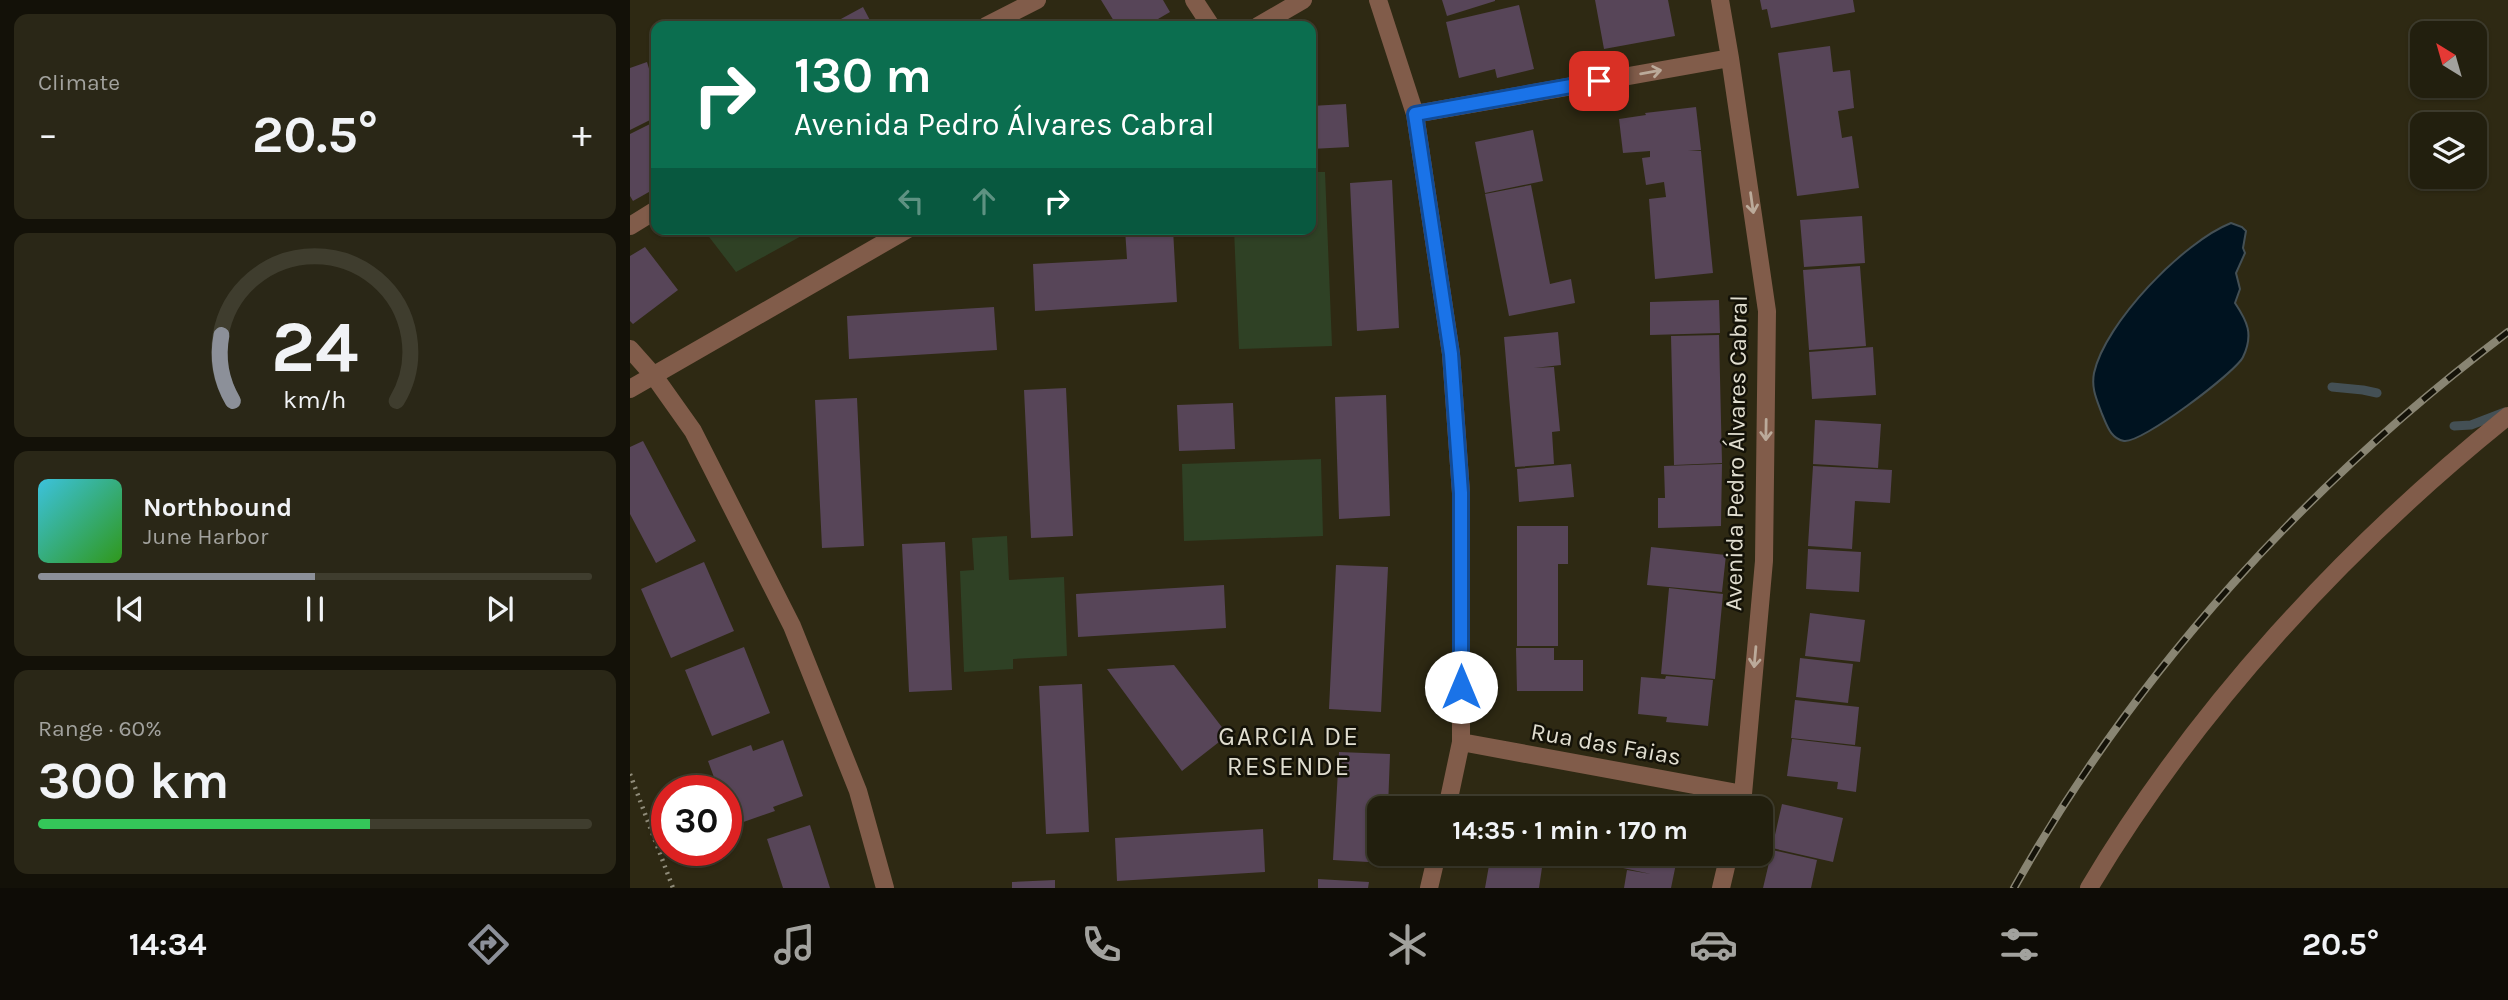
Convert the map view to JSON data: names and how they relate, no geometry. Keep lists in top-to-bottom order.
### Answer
{
  "streets": {
    "street": ["Avenida Pedro Álvares Cabral", "Rua das Faias"]
  },
  "one_way": ["Avenida Pedro Álvares Cabral"],
  "districts": ["GARCIA DE RESENDE"],
  "north": "top left",
  "page": {
    "tile": [
      "Climate",
      ["Range · 60%", "300 km"]
    ],
    "turn": ["130 m", "Avenida Pedro Álvares Cabral"],
    "heat": ["−", "20.5°", "+"],
    "song": ["Northbound", "June Harbor"],
    "limit": "30",
    "trip": "14:35 · 1 min · 170 m",
    "tabs": ["14:34", "20.5°"],
    "gauge": ["24", "km/h"]
  }
}
